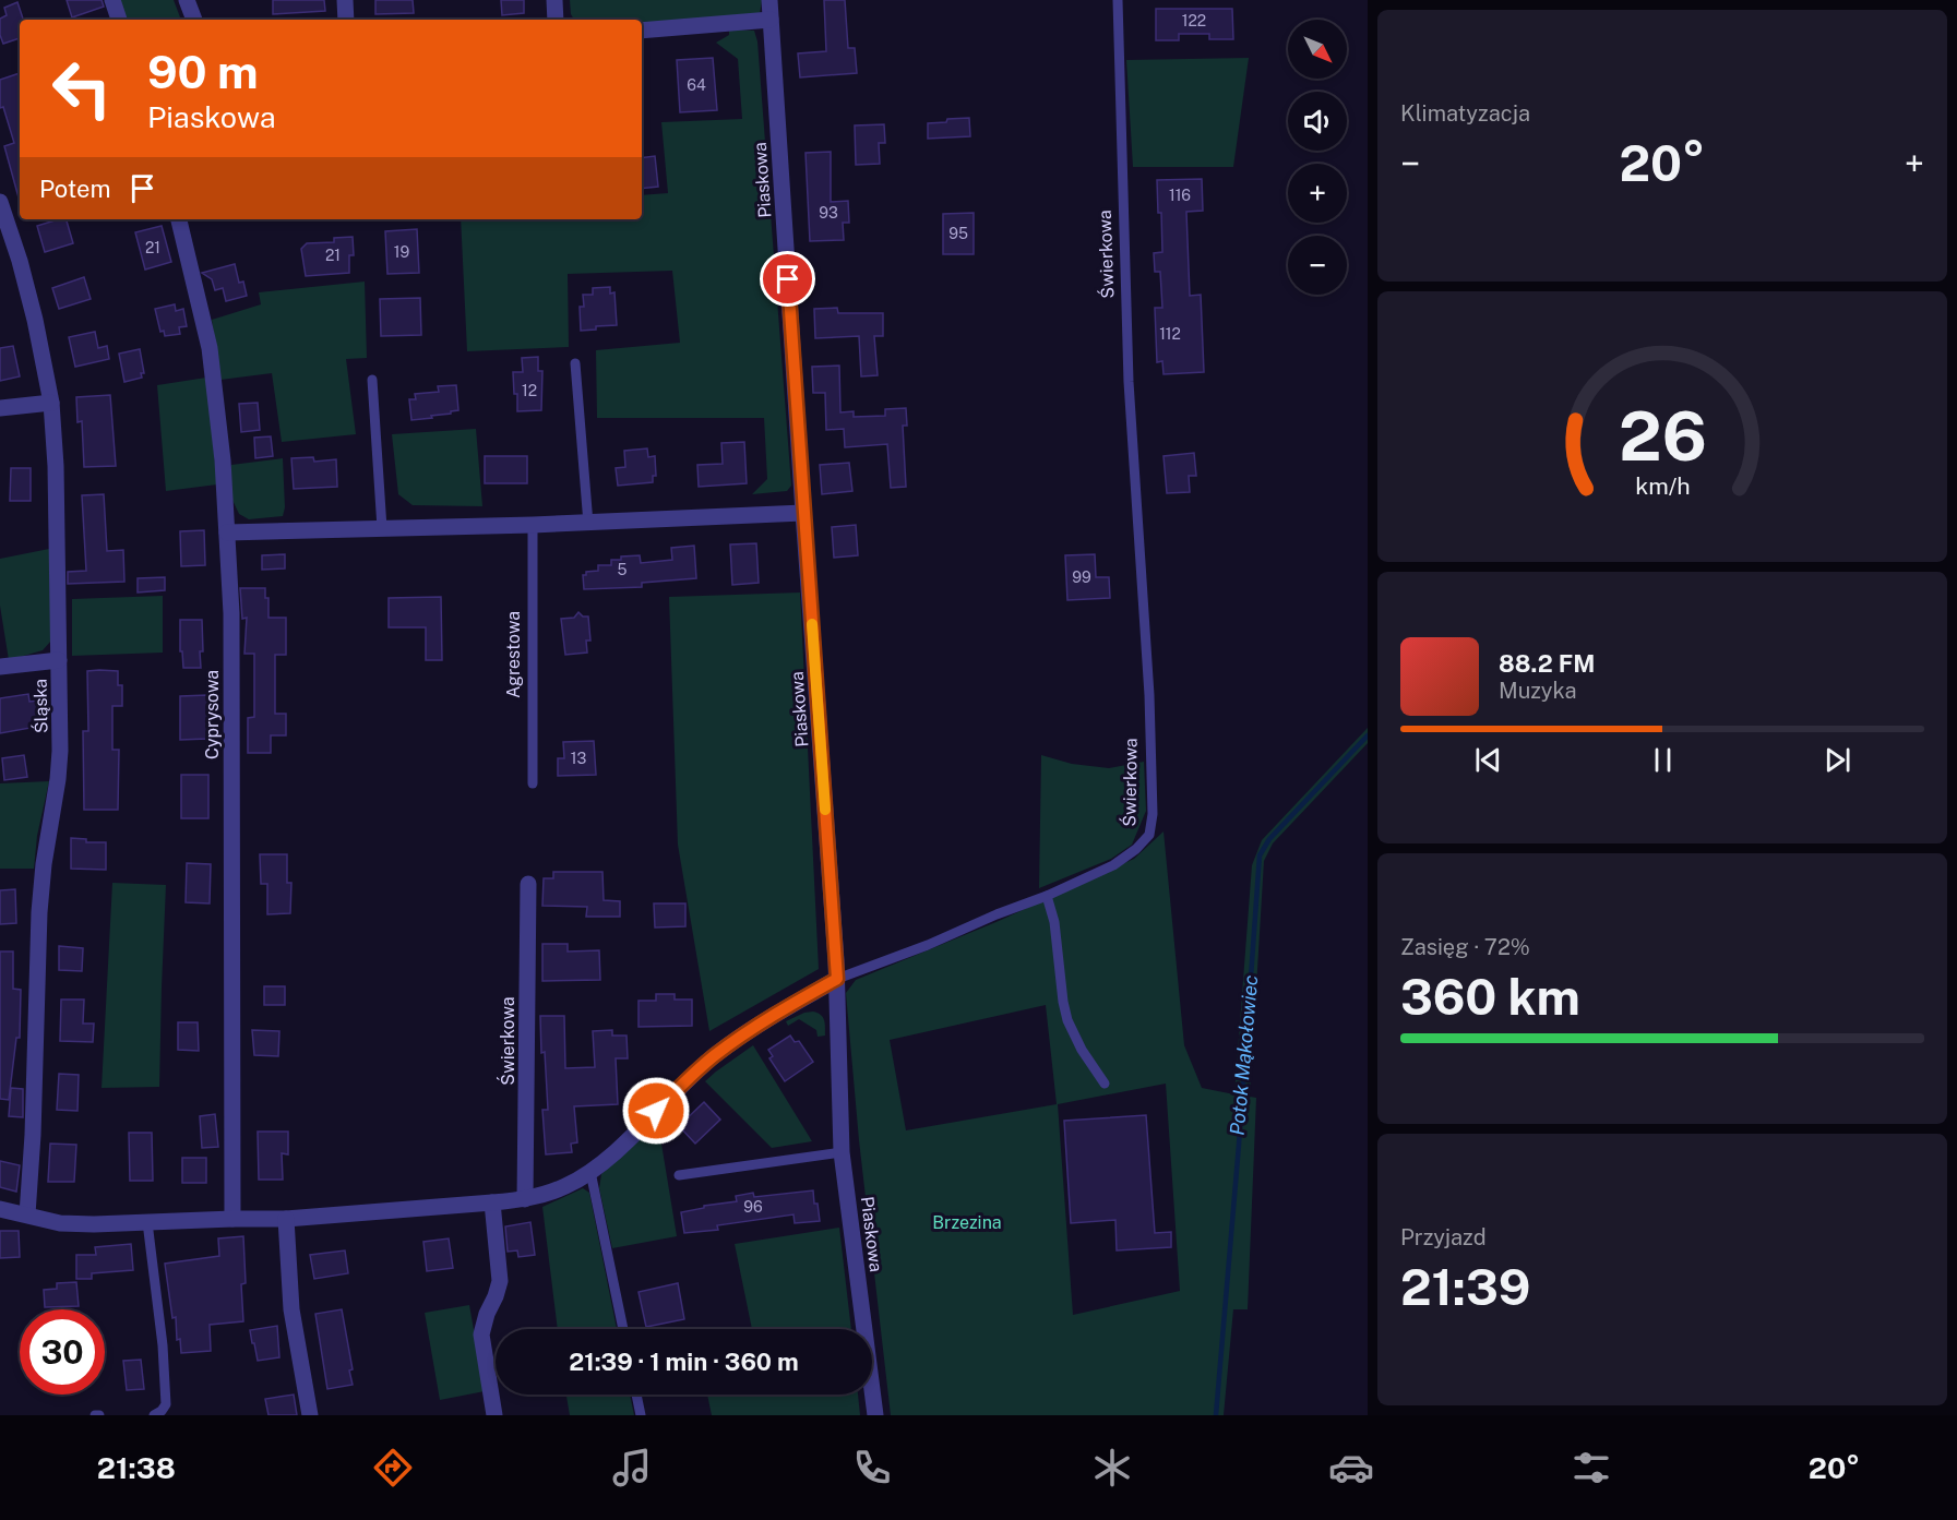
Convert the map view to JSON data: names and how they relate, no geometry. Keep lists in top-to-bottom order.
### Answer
{
  "streets": {
    "street": [
      "Piaskowa",
      "Świerkowa",
      "Śląska",
      "Cyprysowa"
    ],
    "lane": ["Agrestowa"]
  },
  "crossings": [
    ["Piaskowa", "Świerkowa"],
    ["Świerkowa", "Śląska"],
    ["Świerkowa", "Cyprysowa"]
  ],
  "water": ["Potok Mąkołowiec"],
  "parks": ["Brzezina"],
  "house_numbers": [
    "122",
    "64",
    "116",
    "93",
    "95",
    "21",
    "19",
    "21",
    "112",
    "12",
    "5",
    "99",
    "13",
    "96"
  ],
  "north": "bottom right",
  "page": {
    "tile": [
      "Klimatyzacja",
      ["Zasięg · 72%", "360 km"],
      ["Przyjazd", "21:39"]
    ],
    "map_buttons": ["+", "−"],
    "turn": ["90 m", "Piaskowa"],
    "heat": ["−", "20°", "+"],
    "then": "Potem",
    "song": ["88.2 FM", "Muzyka"],
    "limit": "30",
    "trip": "21:39 · 1 min · 360 m",
    "tabs": ["21:38", "20°"],
    "gauge": ["26", "km/h"]
  }
}
